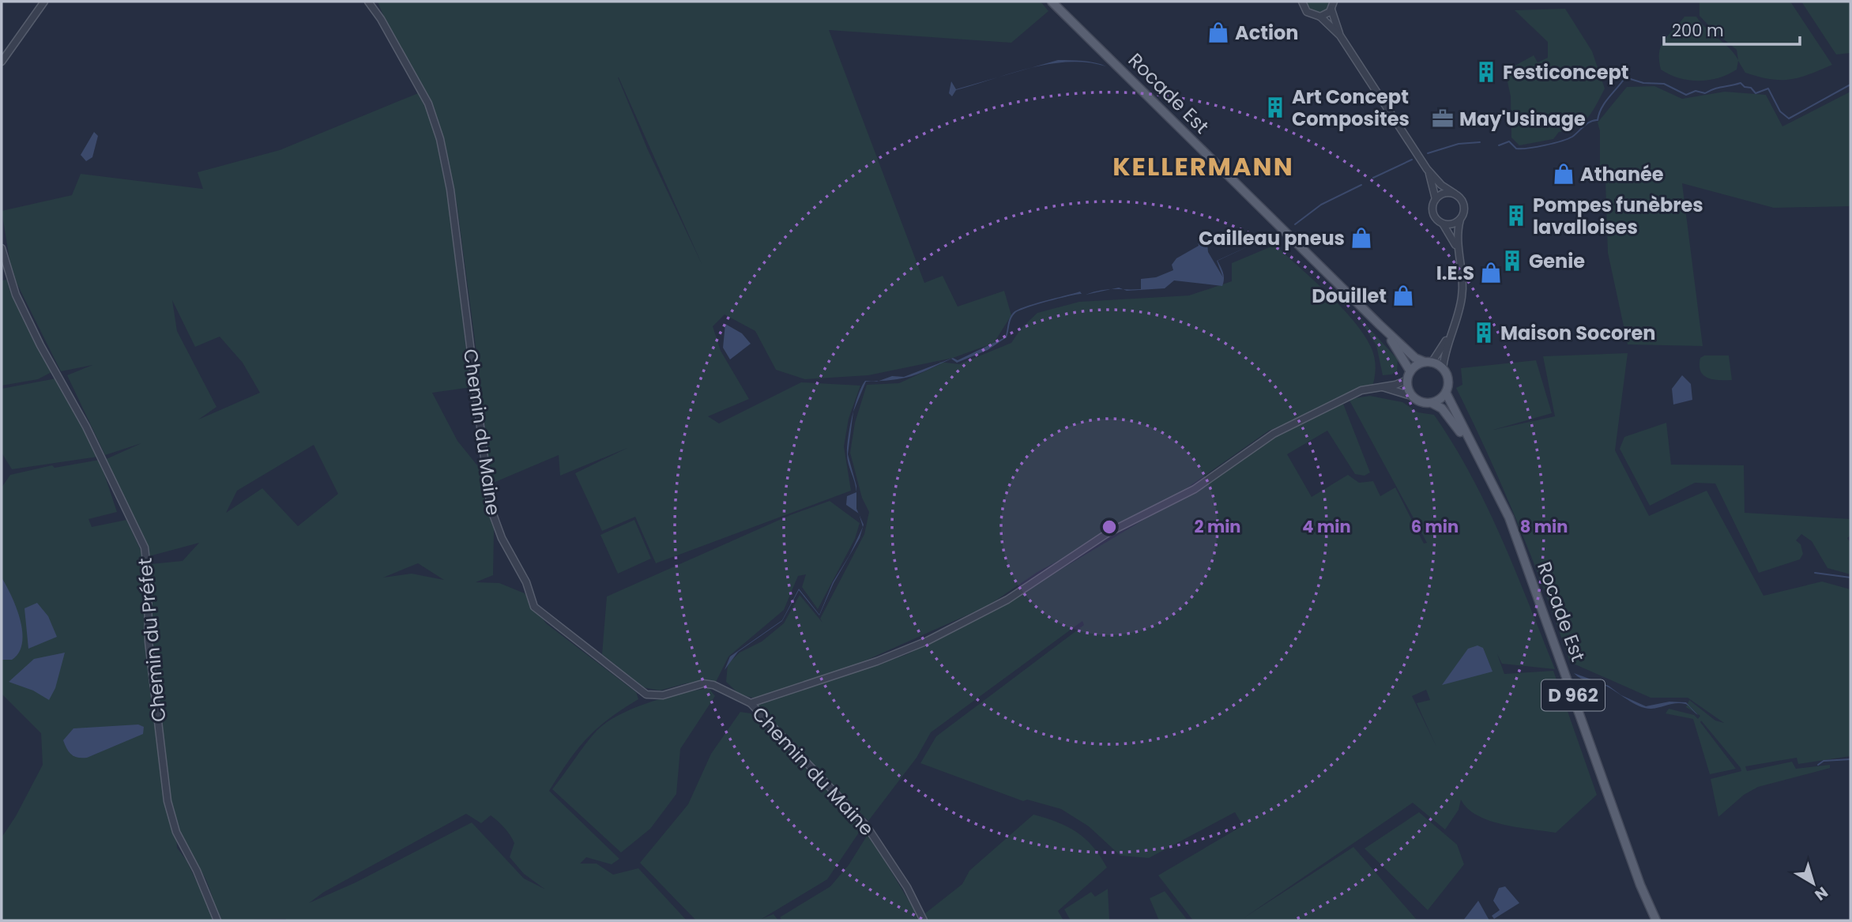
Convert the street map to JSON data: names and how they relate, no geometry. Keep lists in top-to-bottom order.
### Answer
{
  "streets": {
    "main road": ["Rocade Est", "D 962"],
    "street": ["Chemin du Maine", "Chemin du Préfet"]
  },
  "districts": ["KELLERMANN"],
  "places": {
    "shop": [
      "Action",
      "Athanée",
      "Cailleau pneus",
      "I.E.S",
      "Douillet"
    ],
    "building": [
      "Festiconcept",
      "Art Concept Composites",
      "Pompes funèbres lavalloises",
      "Genie",
      "Maison Socoren"
    ],
    "office": ["May'Usinage"]
  },
  "scale_bar": "200 m",
  "north": "bottom right",
  "rings": [
    "2 min",
    "4 min",
    "6 min",
    "8 min"
  ]
}
